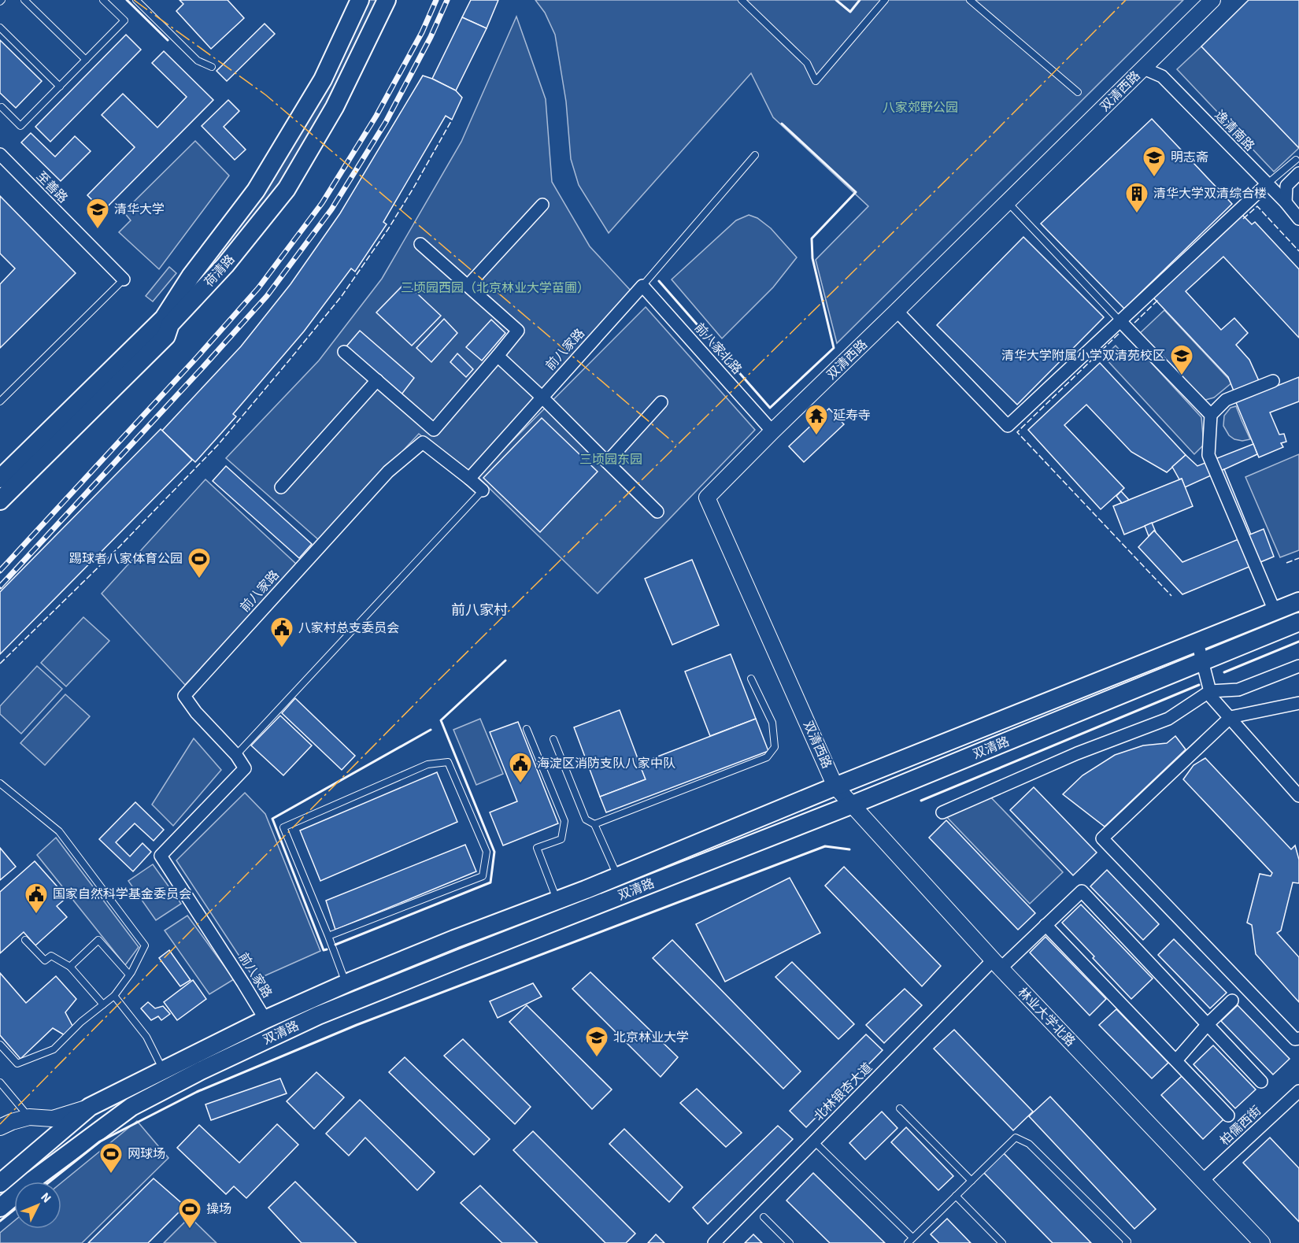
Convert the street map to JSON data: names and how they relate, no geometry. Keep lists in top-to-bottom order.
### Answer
{
  "streets": {
    "main road": ["荷清路", "双清路"],
    "street": [
      "双清西路",
      "逸清南路",
      "至善路",
      "前八家北路",
      "前八家路",
      "林业大学北路",
      "北林银杏大道",
      "柏儒西街"
    ]
  },
  "crossings": [
    ["双清西路", "逸清南路"],
    ["双清西路", "前八家北路"],
    ["双清西路", "双清路"],
    ["双清西路", "林业大学北路"],
    ["前八家北路", "前八家路"],
    ["前八家路", "双清路"],
    ["双清路", "林业大学北路"],
    ["林业大学北路", "北林银杏大道"],
    ["林业大学北路", "柏儒西街"]
  ],
  "districts": ["前八家村"],
  "parks": ["八家郊野公园", "三顷园西园（北京林业大学苗圃）", "三顷园东园"],
  "places": {
    "school or university": [
      "明志斋",
      "清华大学",
      "清华大学附属小学双清苑校区",
      "北京林业大学"
    ],
    "building": ["清华大学双清综合楼"],
    "temple": ["延寿寺"],
    "sports": ["踢球者八家体育公园", "网球场", "操场"],
    "public building": ["八家村总支委员会", "海淀区消防支队八家中队", "国家自然科学基金委员会"]
  },
  "north": "top right"
}
